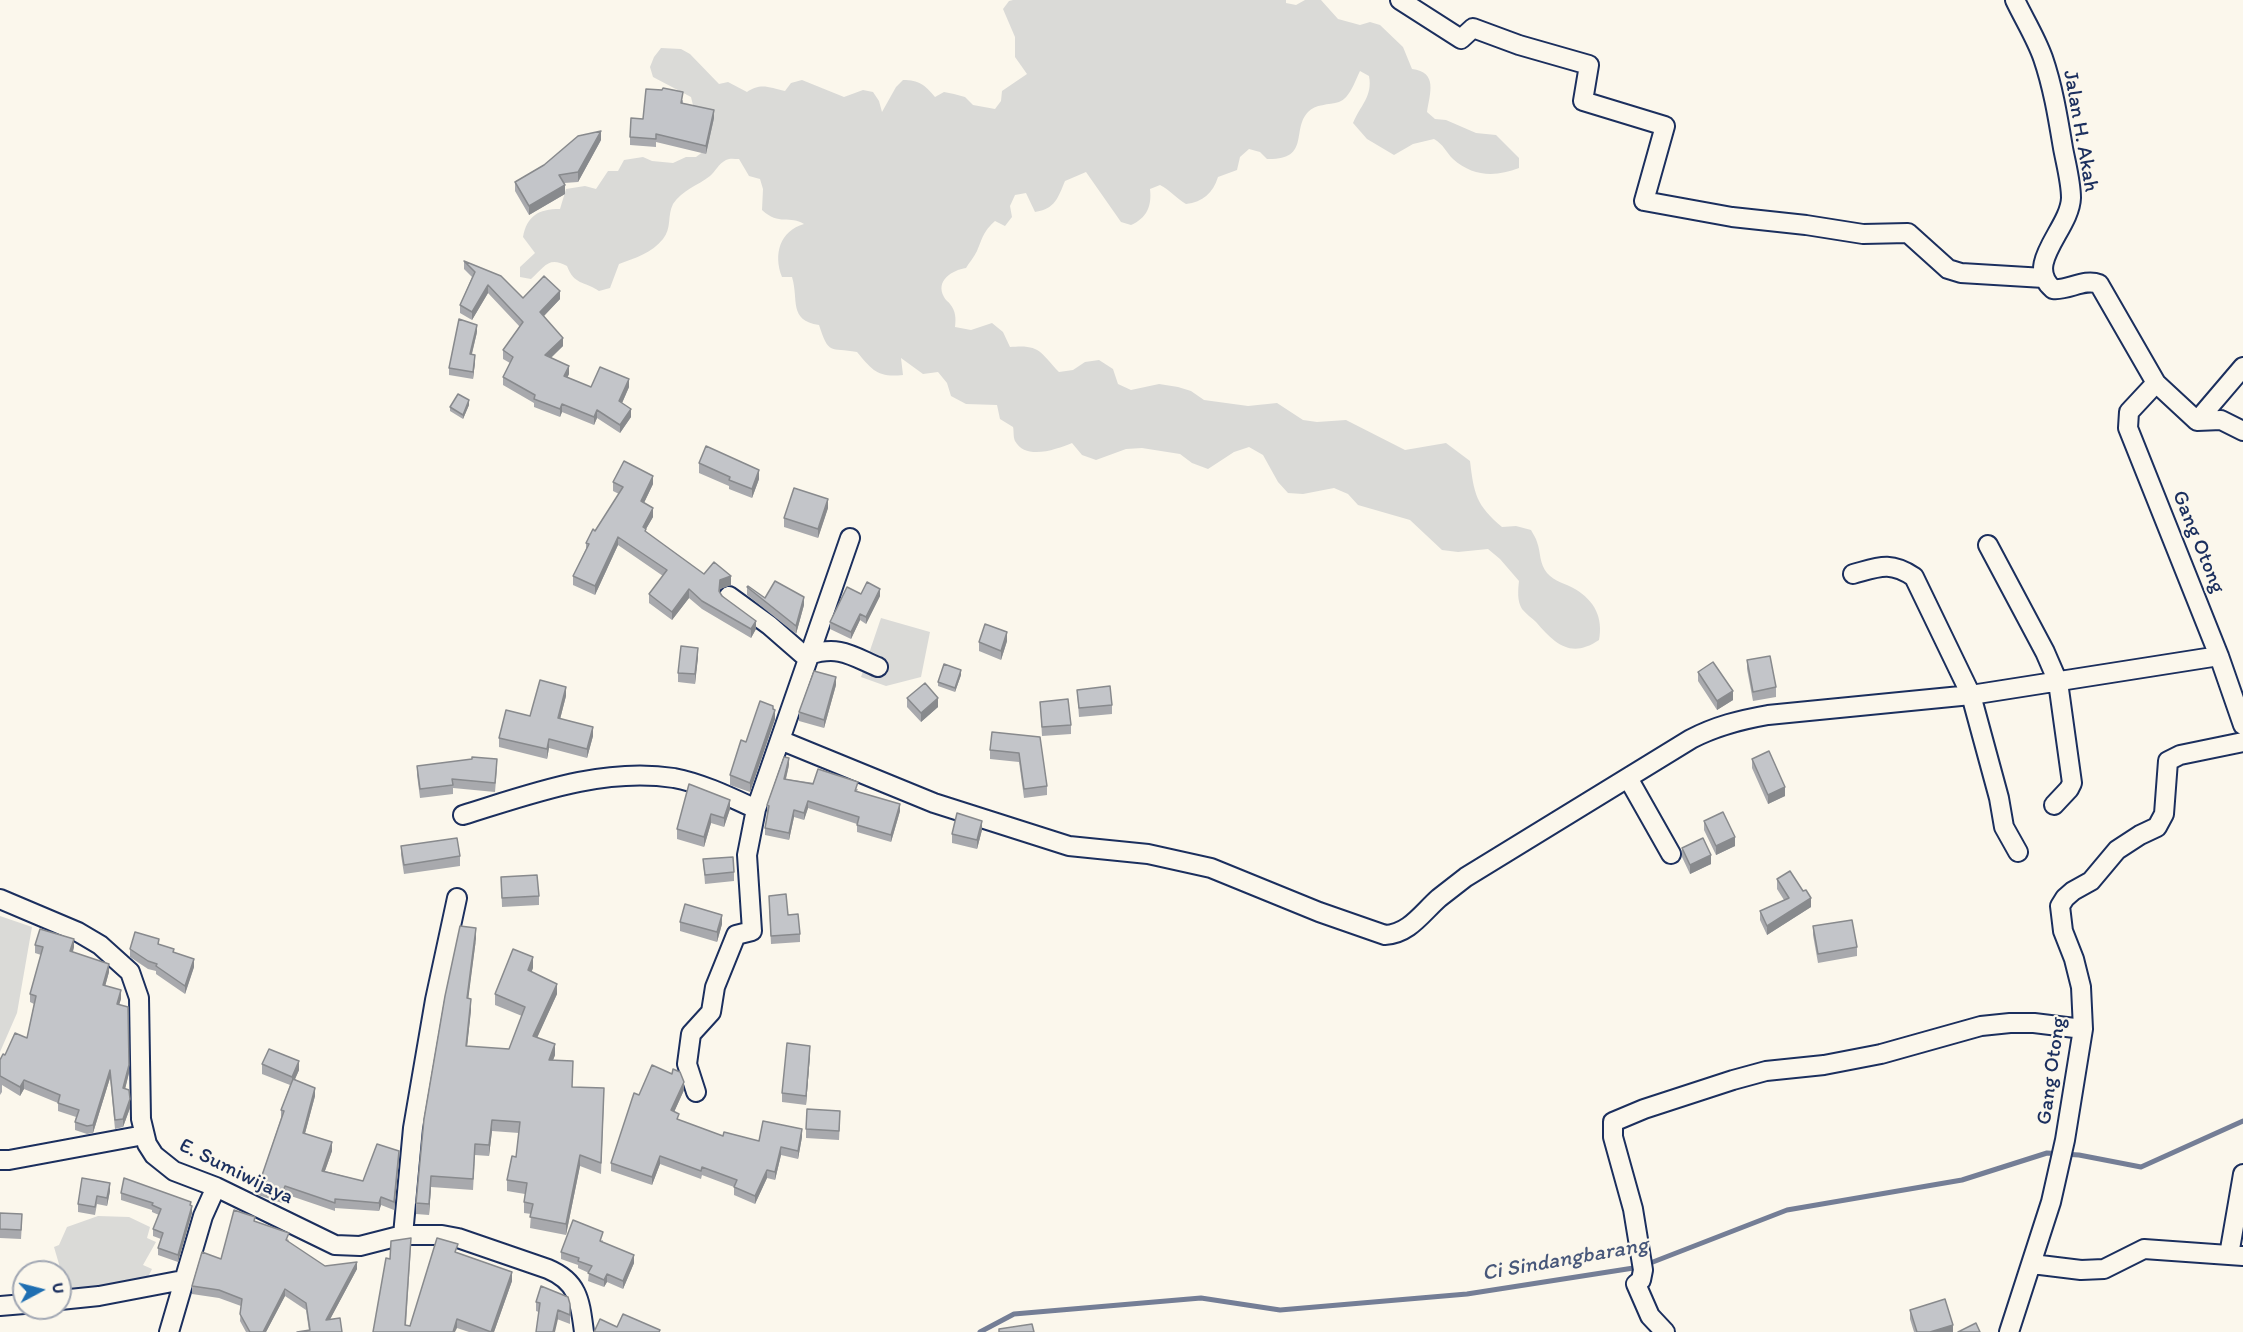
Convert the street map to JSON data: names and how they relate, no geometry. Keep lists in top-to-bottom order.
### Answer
{
  "streets": {
    "street": ["Jalan H. Akah", "Gang Otong", "E. Sumiwijaya"]
  },
  "water": ["Ci Sindangbarang"],
  "north": "right"
}
